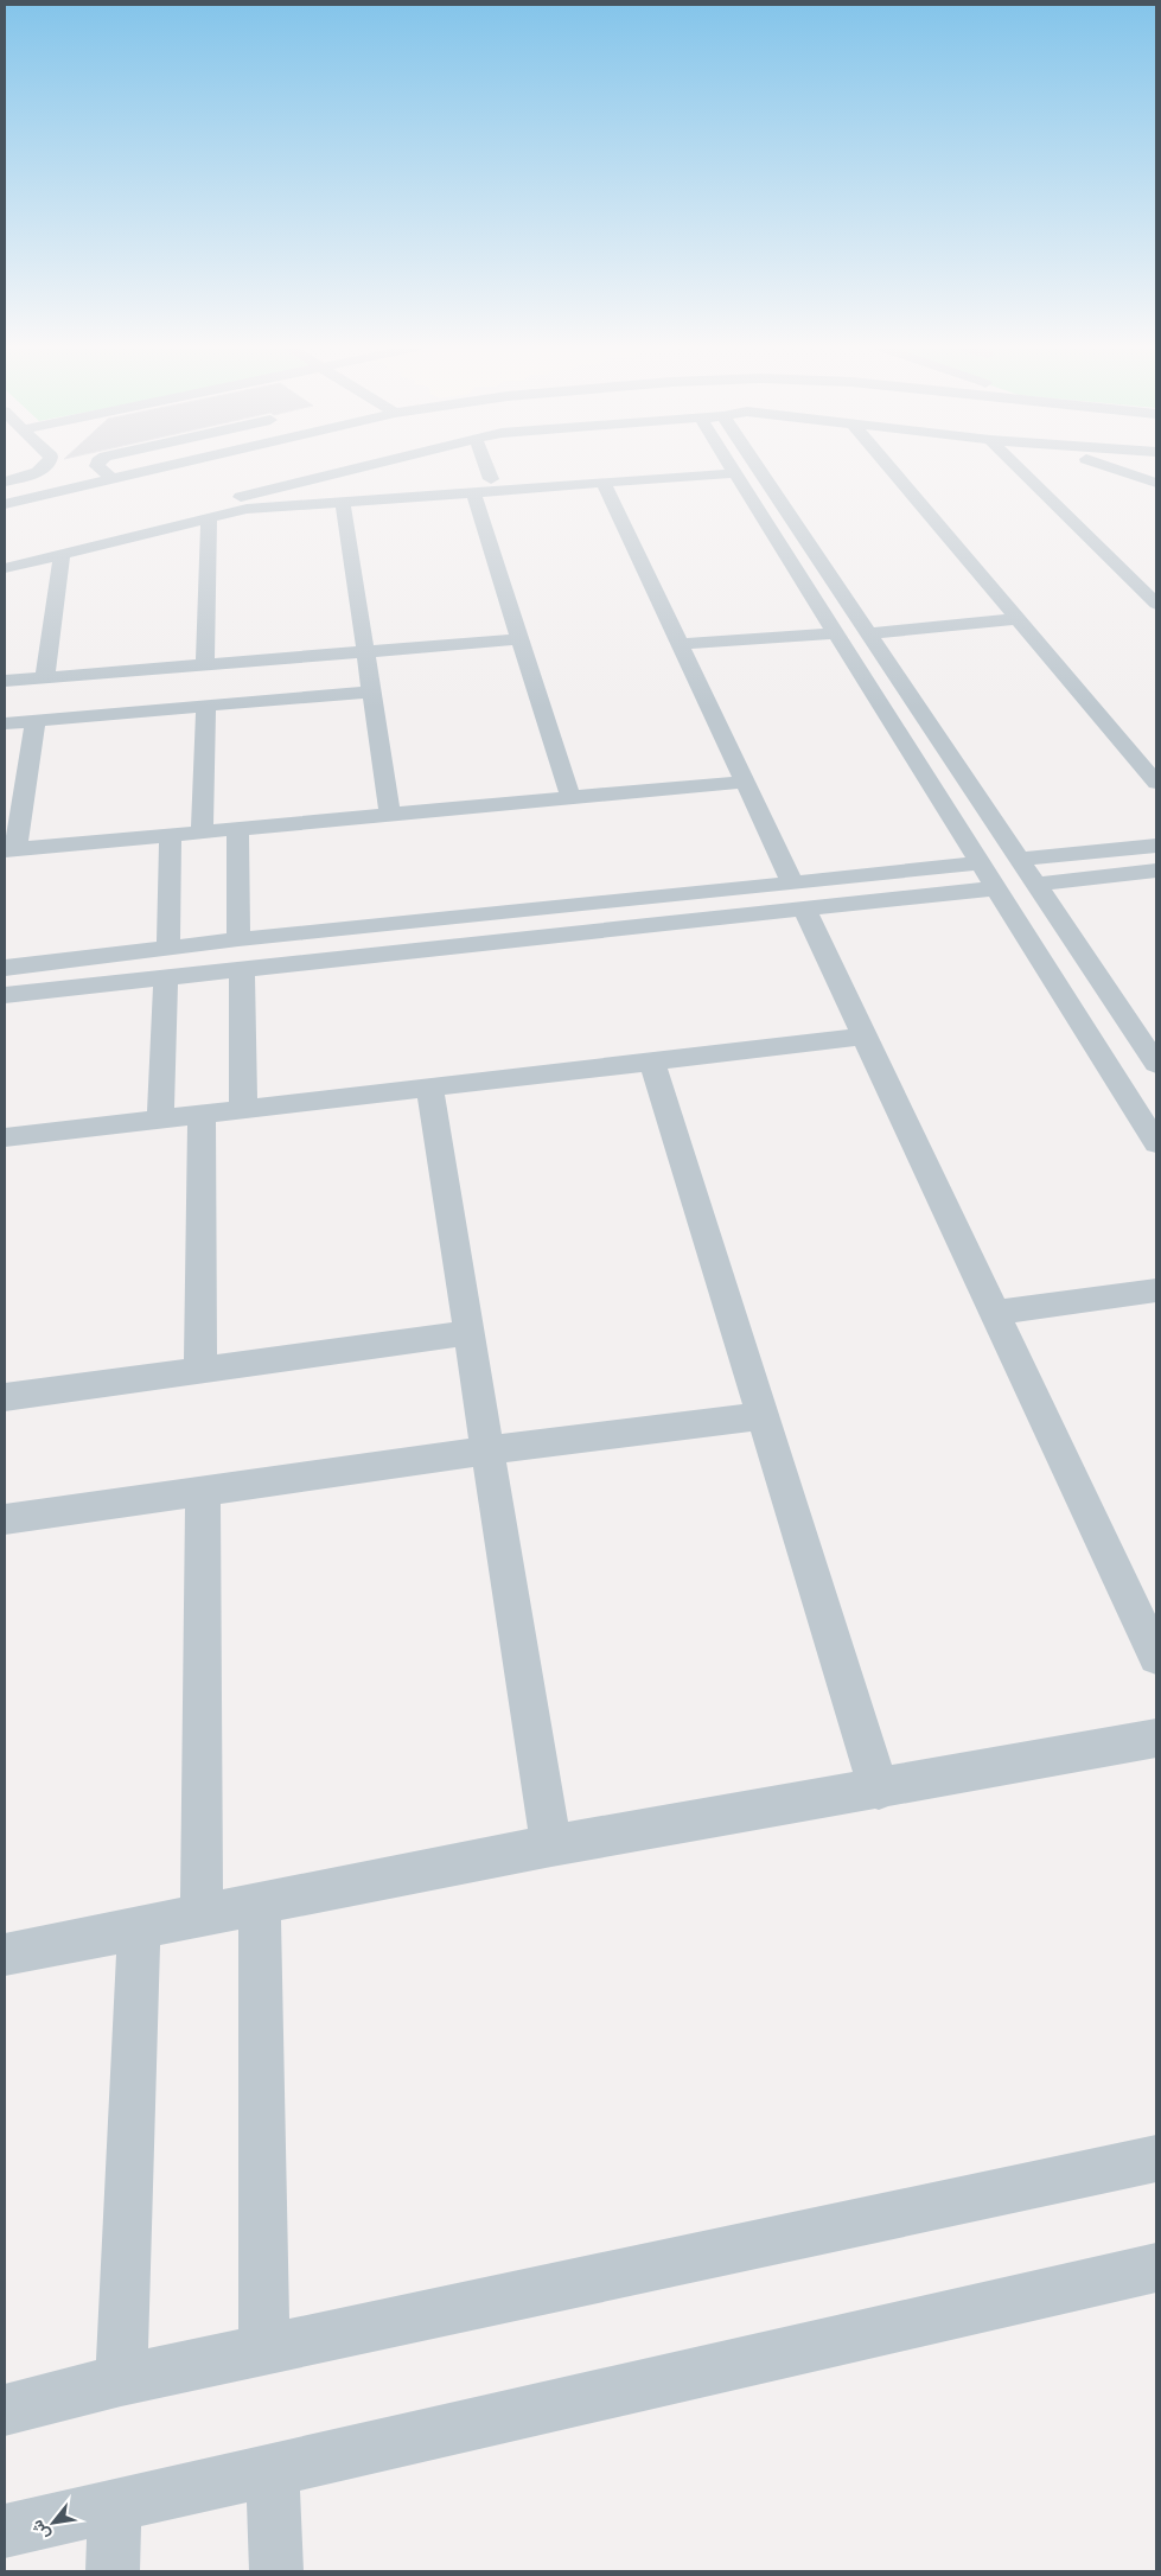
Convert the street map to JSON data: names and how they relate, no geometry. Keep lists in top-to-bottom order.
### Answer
{
  "north": "bottom left"
}
